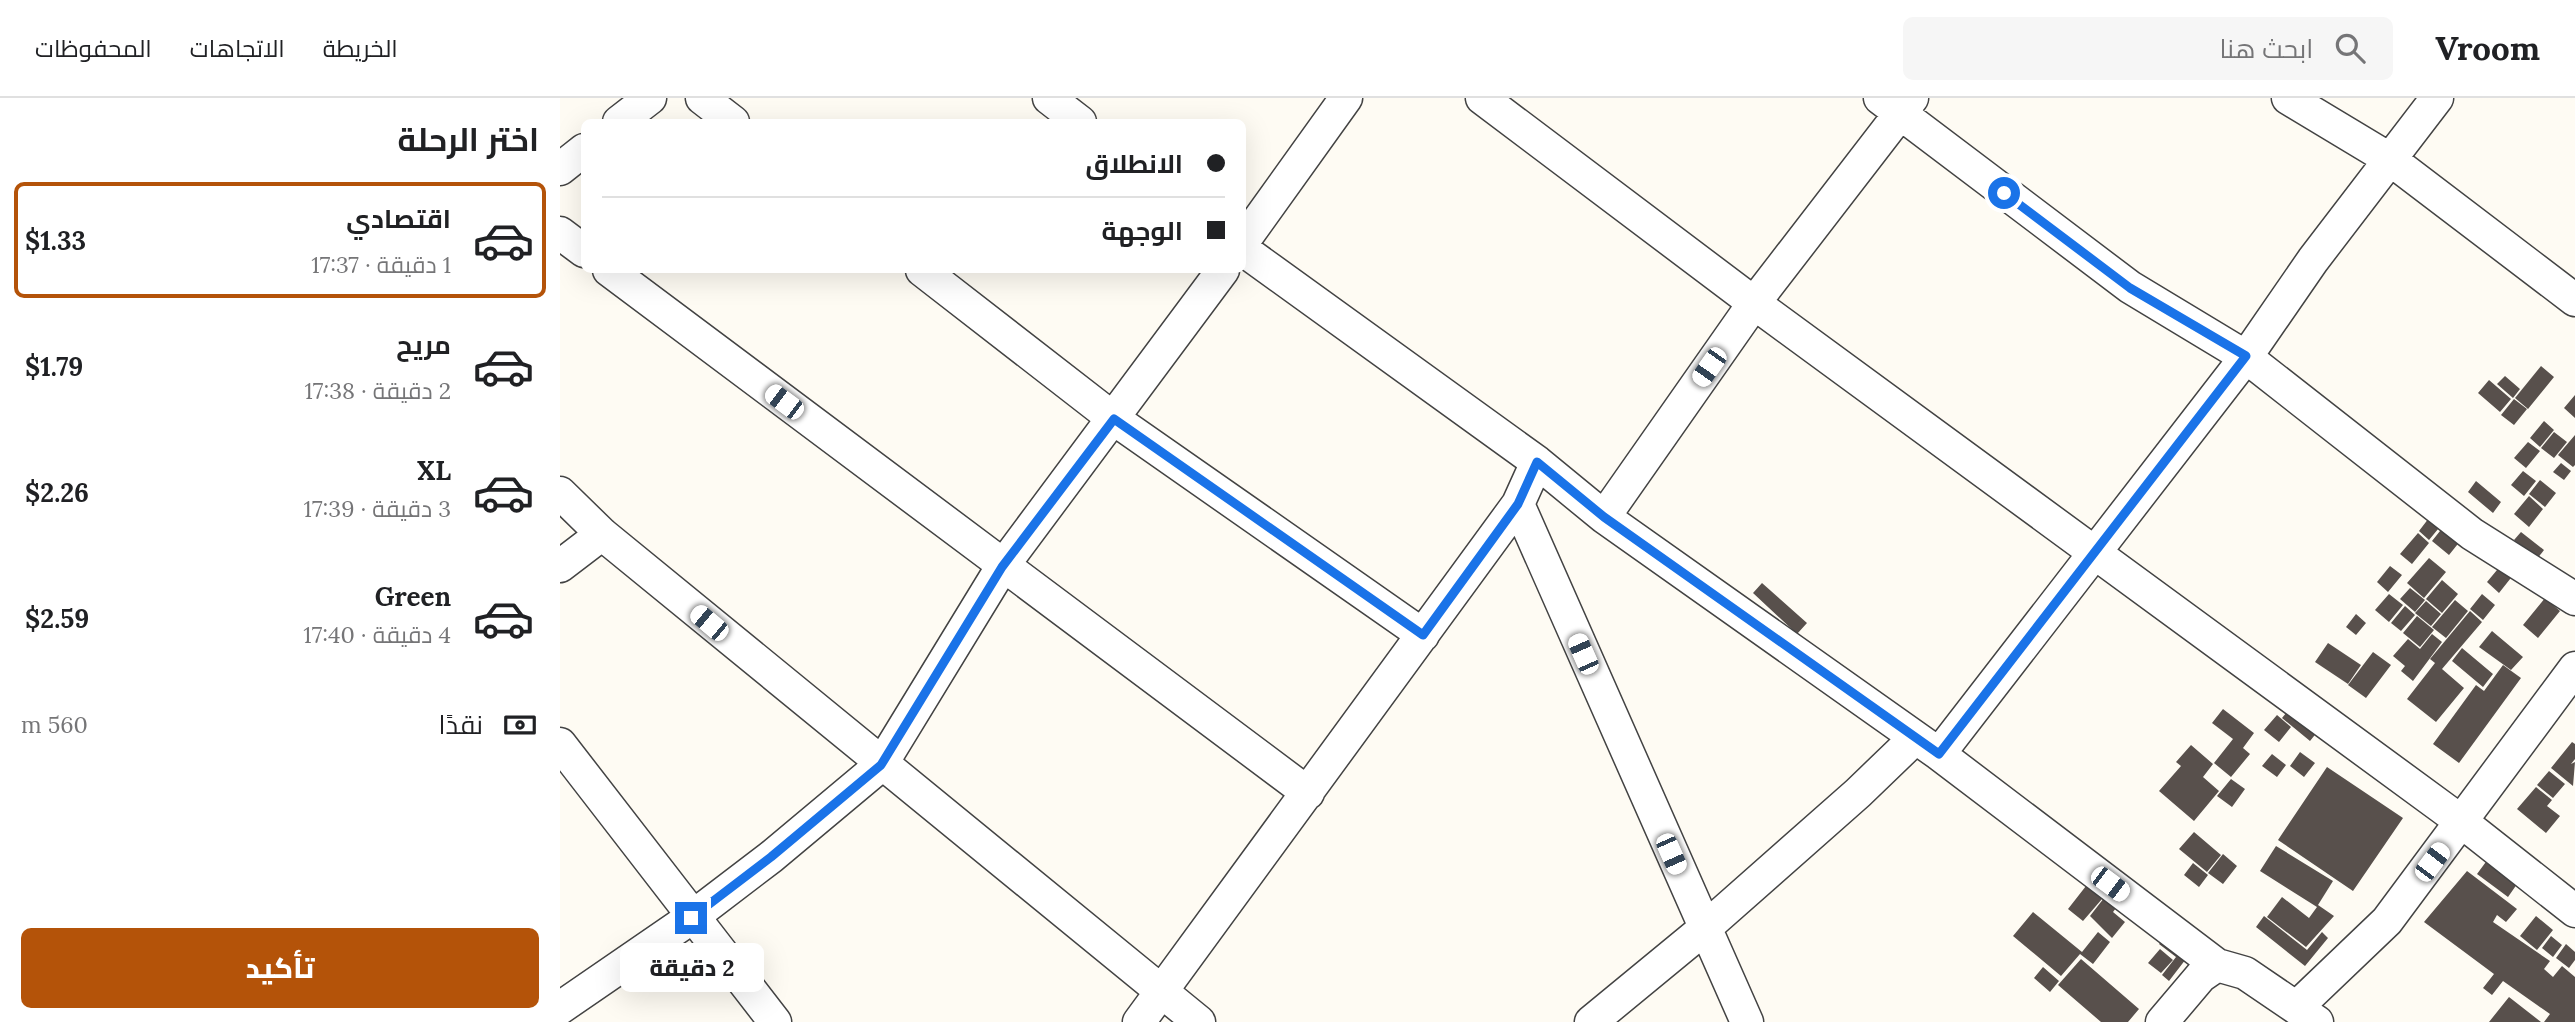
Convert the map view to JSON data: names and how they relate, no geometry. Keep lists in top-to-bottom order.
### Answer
{
  "page": {
    "header": "Vroom",
    "search": "ابحث هنا",
    "nav": ["الخريطة", "الاتجاهات", "المحفوظات"],
    "heading": "اختر الرحلة",
    "banner": ["الانطلاق", "الوجهة"],
    "list": [
      {
        "name": "اقتصادي",
        "note": "1 دقيقة · 17:37",
        "value": "$1.33"
      },
      {
        "name": "مريح",
        "note": "2 دقيقة · 17:38",
        "value": "$1.79"
      },
      {
        "name": "XL",
        "note": "3 دقيقة · 17:39",
        "value": "$2.26"
      },
      {
        "name": "Green",
        "note": "4 دقيقة · 17:40",
        "value": "$2.59"
      }
    ],
    "pay": ["نقدًا", "560 m"],
    "buttons": "تأكيد",
    "bubble": "2 دقيقة"
  }
}
